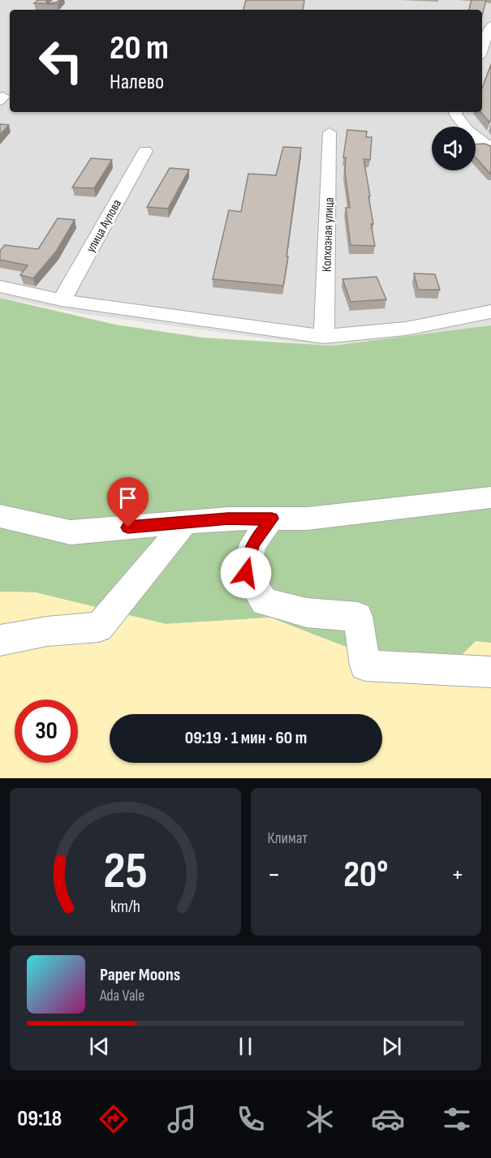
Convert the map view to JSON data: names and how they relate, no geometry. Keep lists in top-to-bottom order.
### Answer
{
  "streets": {
    "street": ["улица Аулова", "Колхозная улица"]
  },
  "page": {
    "turn": ["20 m", "Налево"],
    "limit": "30",
    "trip": "09:19 · 1 мин · 60 m",
    "tile": "Климат",
    "heat": ["−", "20°", "+"],
    "song": ["Paper Moons", "Ada Vale"],
    "tabs": "09:18",
    "gauge": ["25", "km/h"]
  }
}
